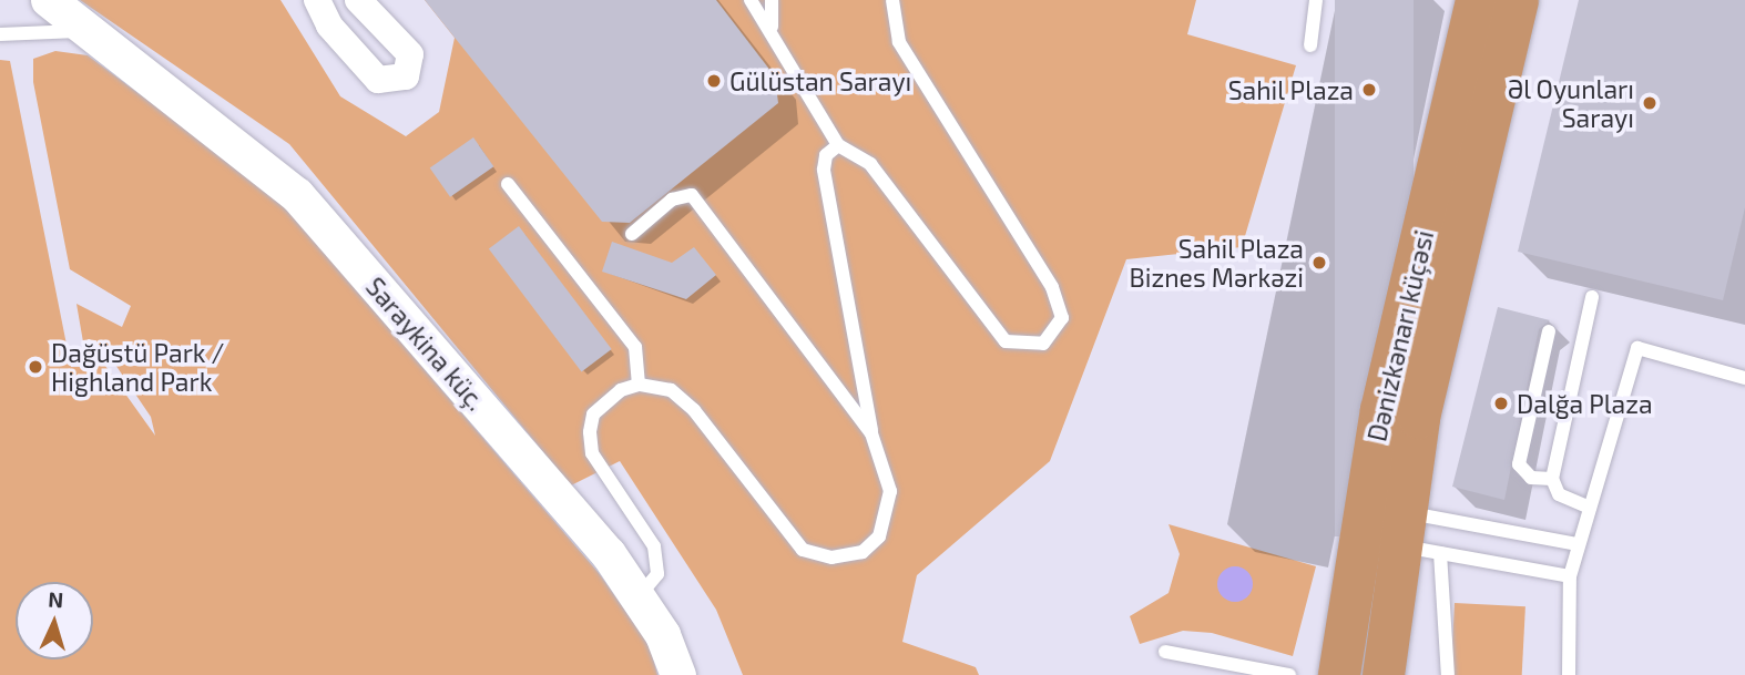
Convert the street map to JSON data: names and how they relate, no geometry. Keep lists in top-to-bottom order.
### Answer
{
  "streets": {
    "highway": ["Dənizkənarı küçəsi"],
    "street": ["Saraykina küç."]
  },
  "places": [
    "Gülüstan Sarayı",
    "Sahil Plaza",
    "Əl Oyunları Sarayı",
    "Sahil Plaza Biznes Mərkəzi",
    "Dağüstü Park / Highland Park",
    "Dalğa Plaza"
  ],
  "north": "top"
}
